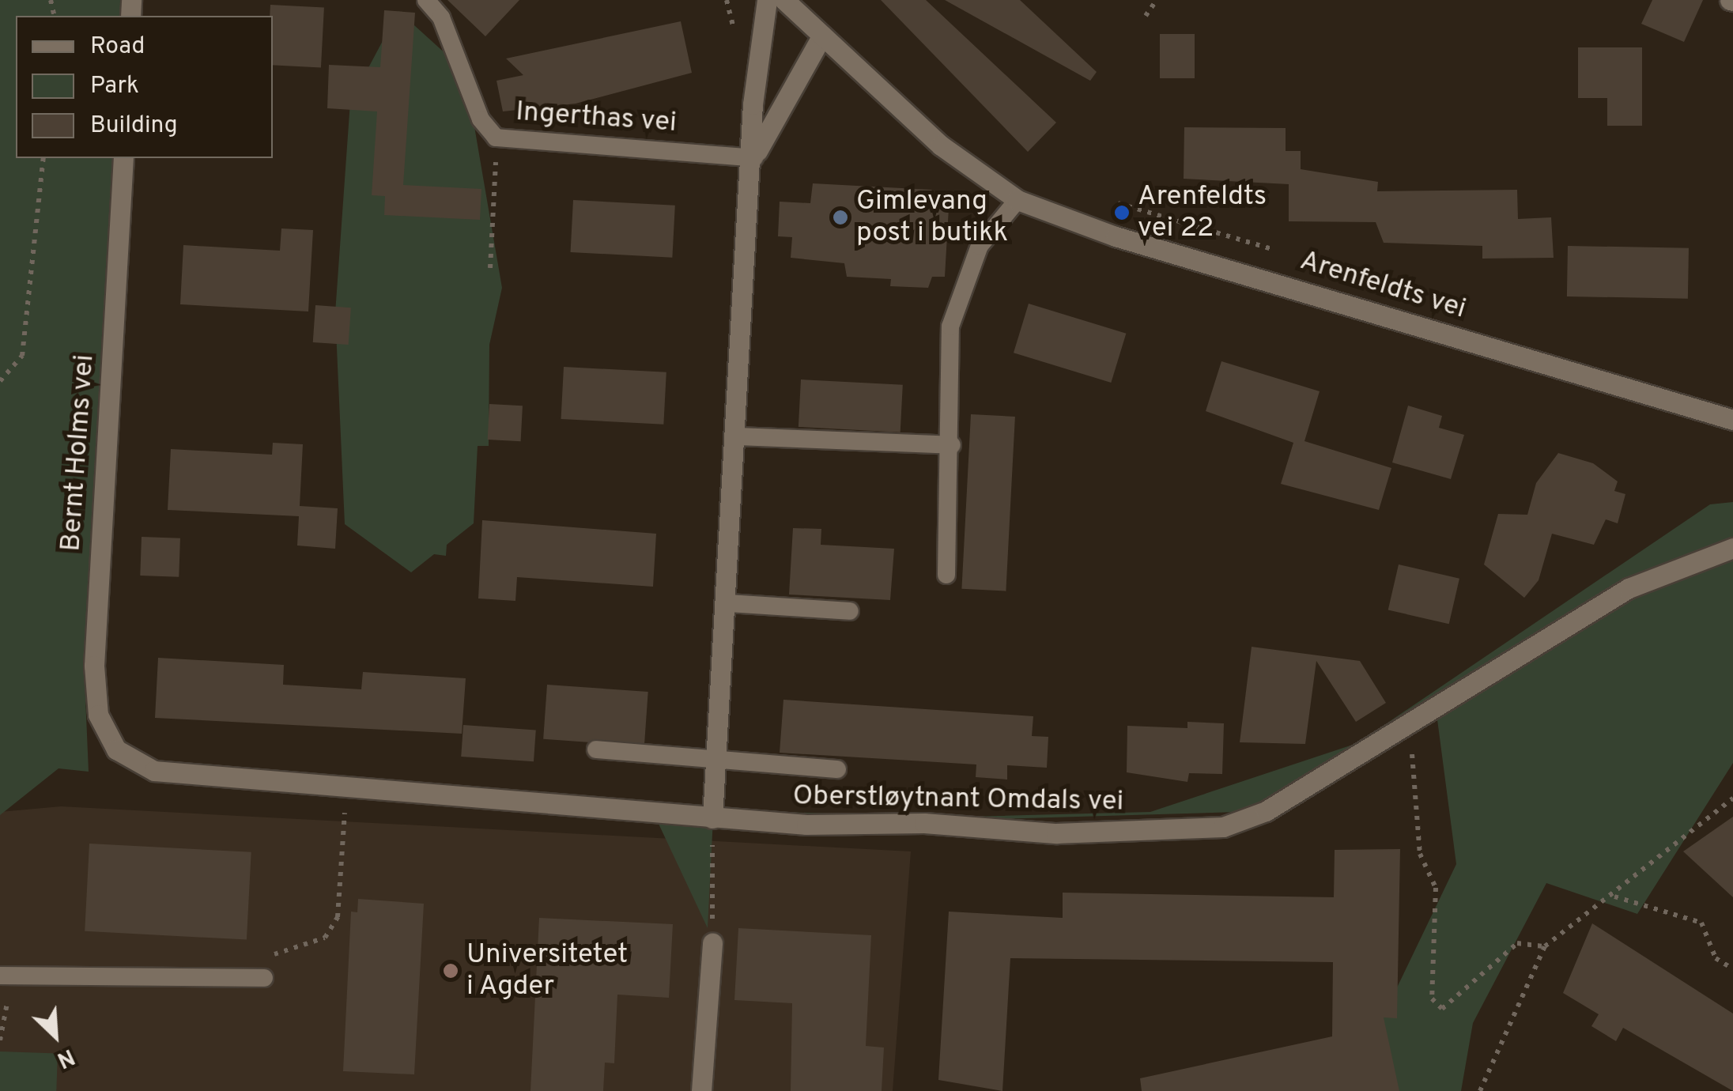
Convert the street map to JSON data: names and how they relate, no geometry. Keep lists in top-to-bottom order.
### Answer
{
  "streets": {
    "street": ["Arenfeldts vei", "Bernt Holms vei", "Oberstløytnant Omdals vei"],
    "lane": ["Ingerthas vei"]
  },
  "crossings": [
    ["Bernt Holms vei", "Oberstløytnant Omdals vei"]
  ],
  "places": ["Arenfeldts vei 22", "Gimlevang post i butikk", "Universitetet i Agder"],
  "legend": ["Road", "Park", "Building"],
  "north": "bottom right"
}
